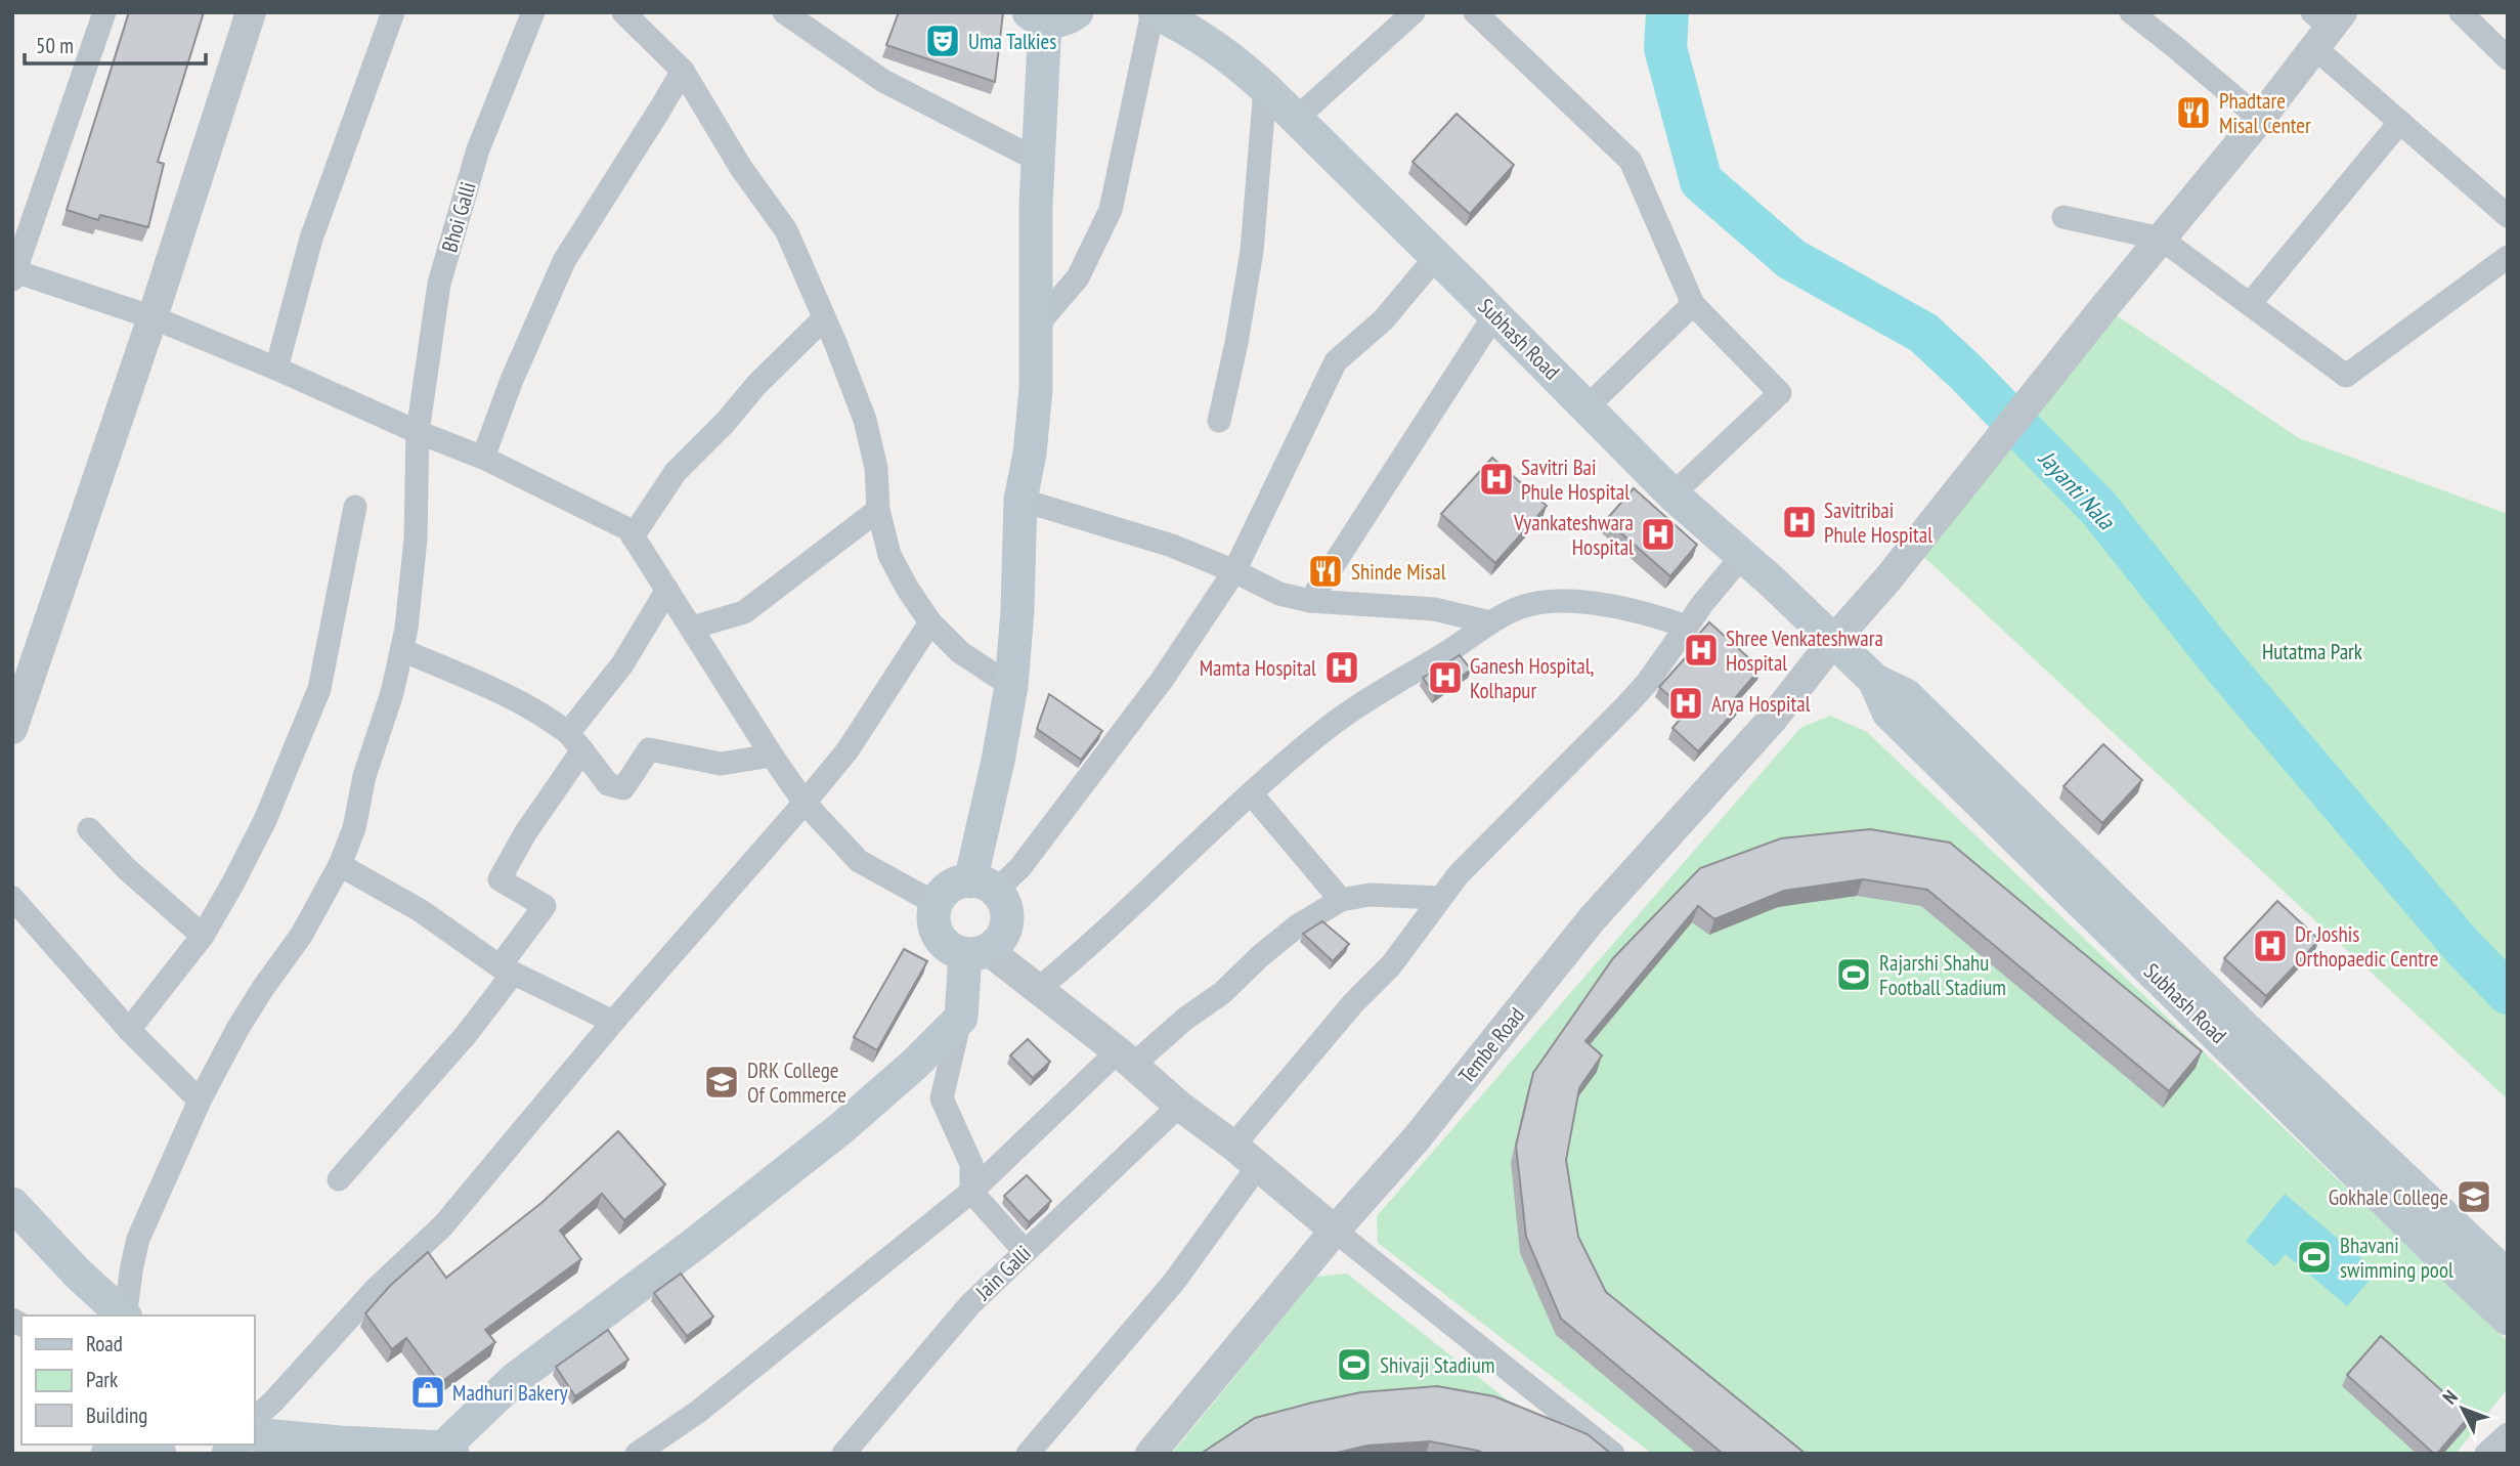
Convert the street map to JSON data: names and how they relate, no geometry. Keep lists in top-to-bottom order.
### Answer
{
  "streets": {
    "main road": ["Subhash Road"],
    "street": ["Bhoi Galli", "Tembe Road", "Jain Galli"]
  },
  "crossings": [
    ["Subhash Road", "Tembe Road"]
  ],
  "water": ["Jayanti Nala"],
  "parks": ["Hutatma Park"],
  "places": {
    "theatre": ["Uma Talkies"],
    "restaurant": ["Phadtare Misal Center", "Shinde Misal"],
    "hospital": [
      "Savitri Bai Phule Hospital",
      "Savitribai Phule Hospital",
      "Vyankateshwara Hospital",
      "Shree Venkateshwara Hospital",
      "Mamta Hospital",
      "Ganesh Hospital, Kolhapur",
      "Arya Hospital",
      "Dr Joshis Orthopaedic Centre"
    ],
    "sports": ["Rajarshi Shahu Football Stadium", "Bhavani swimming pool", "Shivaji Stadium"],
    "school or university": ["DRK College Of Commerce", "Gokhale College"],
    "shop": ["Madhuri Bakery"]
  },
  "legend": ["Road", "Park", "Building"],
  "scale_bar": "50 m",
  "north": "top left"
}
